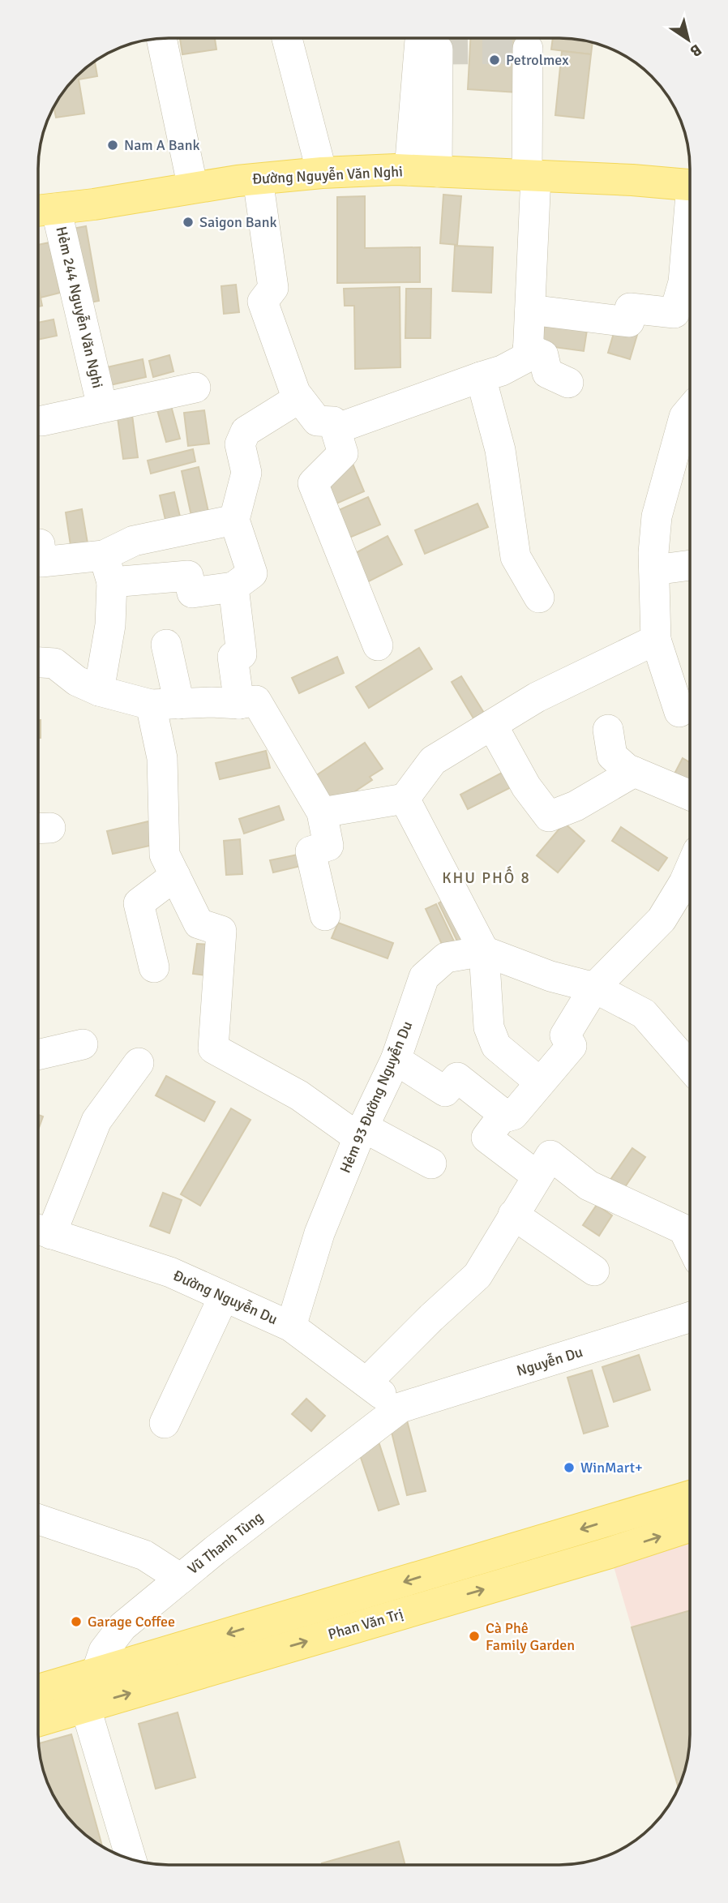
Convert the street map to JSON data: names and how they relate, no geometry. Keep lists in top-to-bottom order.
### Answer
{
  "streets": {
    "main road": ["Đường Nguyễn Văn Nghi", "Phan Văn Trị"],
    "street": [
      "Hẻm 244 Nguyễn Văn Nghi",
      "Hẻm 93 Đường Nguyễn Du",
      "Đường Nguyễn Du",
      "Nguyễn Du",
      "Vũ Thanh Tùng"
    ]
  },
  "crossings": [
    ["Đường Nguyễn Văn Nghi", "Hẻm 244 Nguyễn Văn Nghi"],
    ["Hẻm 93 Đường Nguyễn Du", "Đường Nguyễn Du"],
    ["Đường Nguyễn Du", "Nguyễn Du"],
    ["Đường Nguyễn Du", "Vũ Thanh Tùng"],
    ["Nguyễn Du", "Vũ Thanh Tùng"],
    ["Vũ Thanh Tùng", "Phan Văn Trị"]
  ],
  "districts": ["KHU PHỐ 8"],
  "places": [
    "Petrolmex",
    "Nam A Bank",
    "Saigon Bank",
    "WinMart+",
    "Garage Coffee",
    "Cà Phê Family Garden"
  ],
  "north": "bottom right"
}
